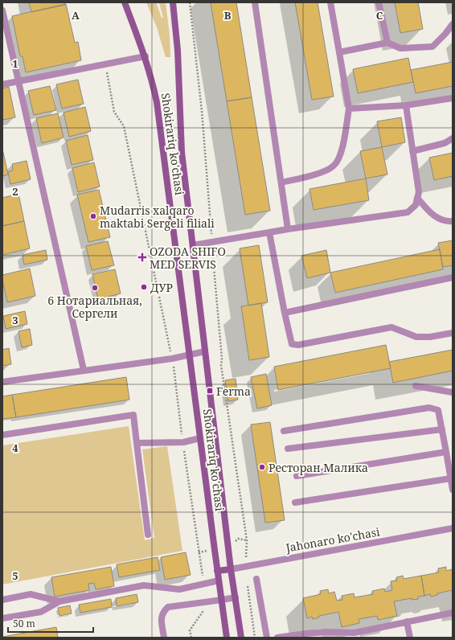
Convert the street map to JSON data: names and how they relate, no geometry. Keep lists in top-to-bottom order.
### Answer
{
  "streets": {
    "main road": ["Shokirariq ko'chasi", "Jahonaro ko'chasi"]
  },
  "crossings": [
    ["Shokirariq ko'chasi", "Jahonaro ko'chasi"]
  ],
  "places": {
    "other": [
      "Mudarris xalqaro maktabi Sergeli filiali",
      "ДУР",
      "6 Нотариальная, Сергели",
      "Ресторан Малика"
    ],
    "health": ["OZODA SHIFO MED SERVIS"],
    "transit": ["Ferma"]
  },
  "scale_bar": "50 m",
  "grid": {
    "columns": ["A", "B", "C"],
    "rows": [
      "1",
      "2",
      "3",
      "4",
      "5"
    ]
  }
}
